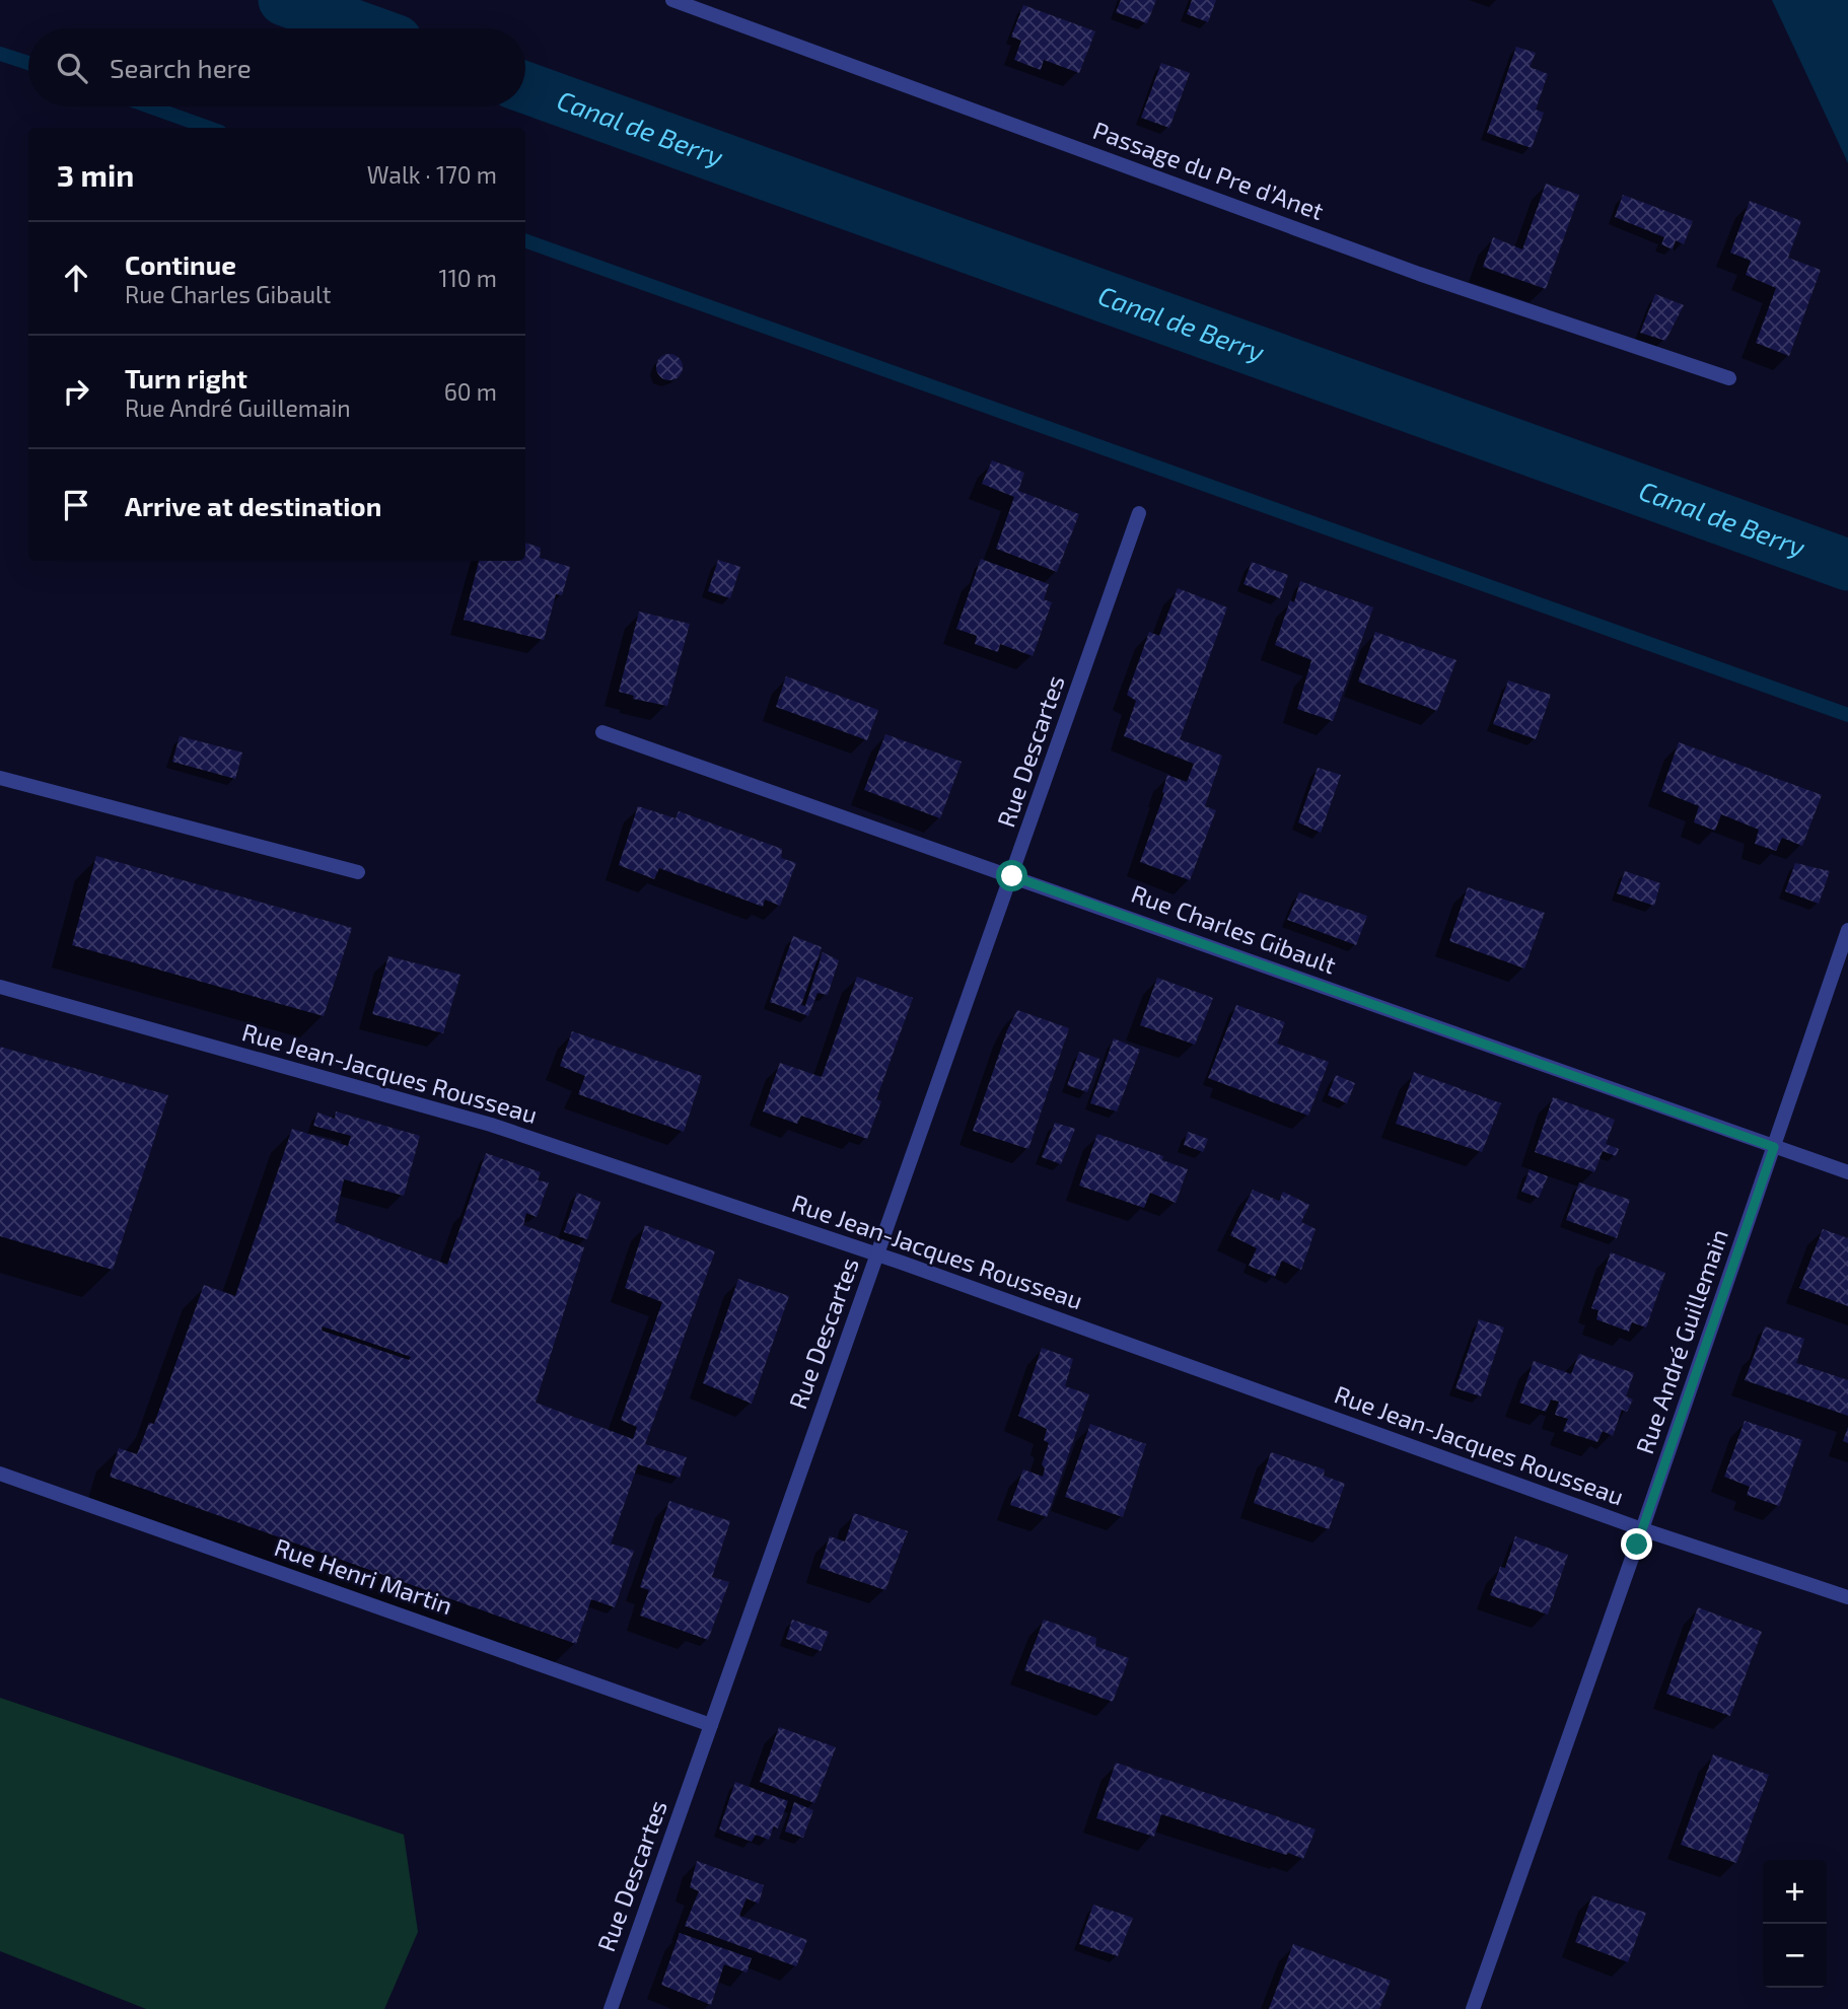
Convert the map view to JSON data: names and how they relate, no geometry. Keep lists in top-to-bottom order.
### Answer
{
  "streets": {
    "street": [
      "Passage du Pre d’Anet",
      "Rue Descartes",
      "Rue Charles Gibault",
      "Rue Jean-Jacques Rousseau",
      "Rue André Guillemain",
      "Rue Henri Martin"
    ]
  },
  "crossings": [
    ["Rue Descartes", "Rue Charles Gibault"],
    ["Rue Descartes", "Rue Jean-Jacques Rousseau"],
    ["Rue Descartes", "Rue Henri Martin"],
    ["Rue Charles Gibault", "Rue André Guillemain"],
    ["Rue Jean-Jacques Rousseau", "Rue André Guillemain"]
  ],
  "water": ["Canal de Berry"],
  "page": {
    "search": "Search here",
    "heading": ["3 min", "Walk · 170 m"],
    "list": [
      ["Continue", "Rue Charles Gibault", "110 m"],
      ["Turn right", "Rue André Guillemain", "60 m"],
      "Arrive at destination"
    ],
    "map_buttons": ["+", "−"]
  }
}
